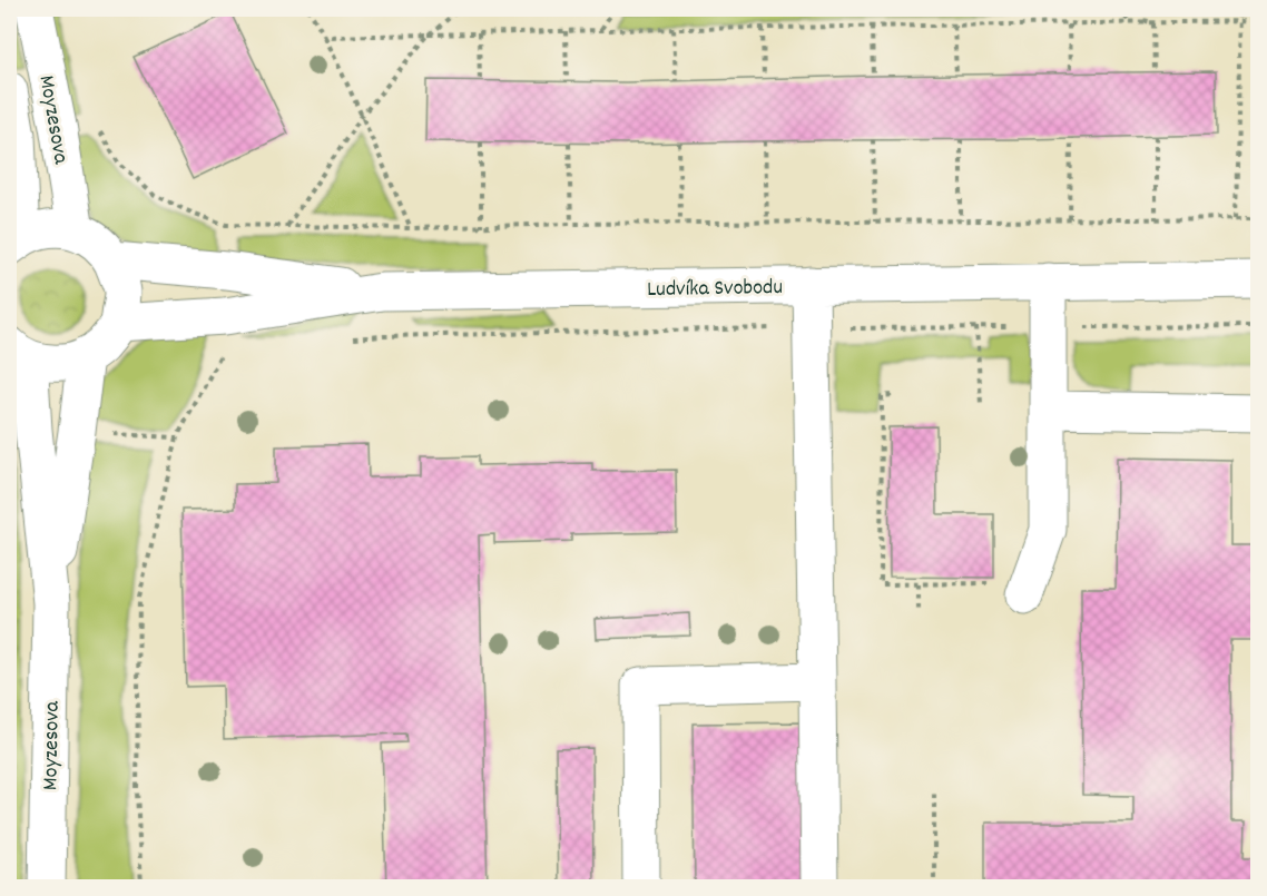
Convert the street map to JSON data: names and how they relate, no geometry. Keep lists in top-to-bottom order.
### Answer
{
  "streets": {
    "street": ["Moyzesova", "Ludvíka Svobodu"]
  },
  "crossings": [
    ["Moyzesova", "Ludvíka Svobodu"]
  ]
}
